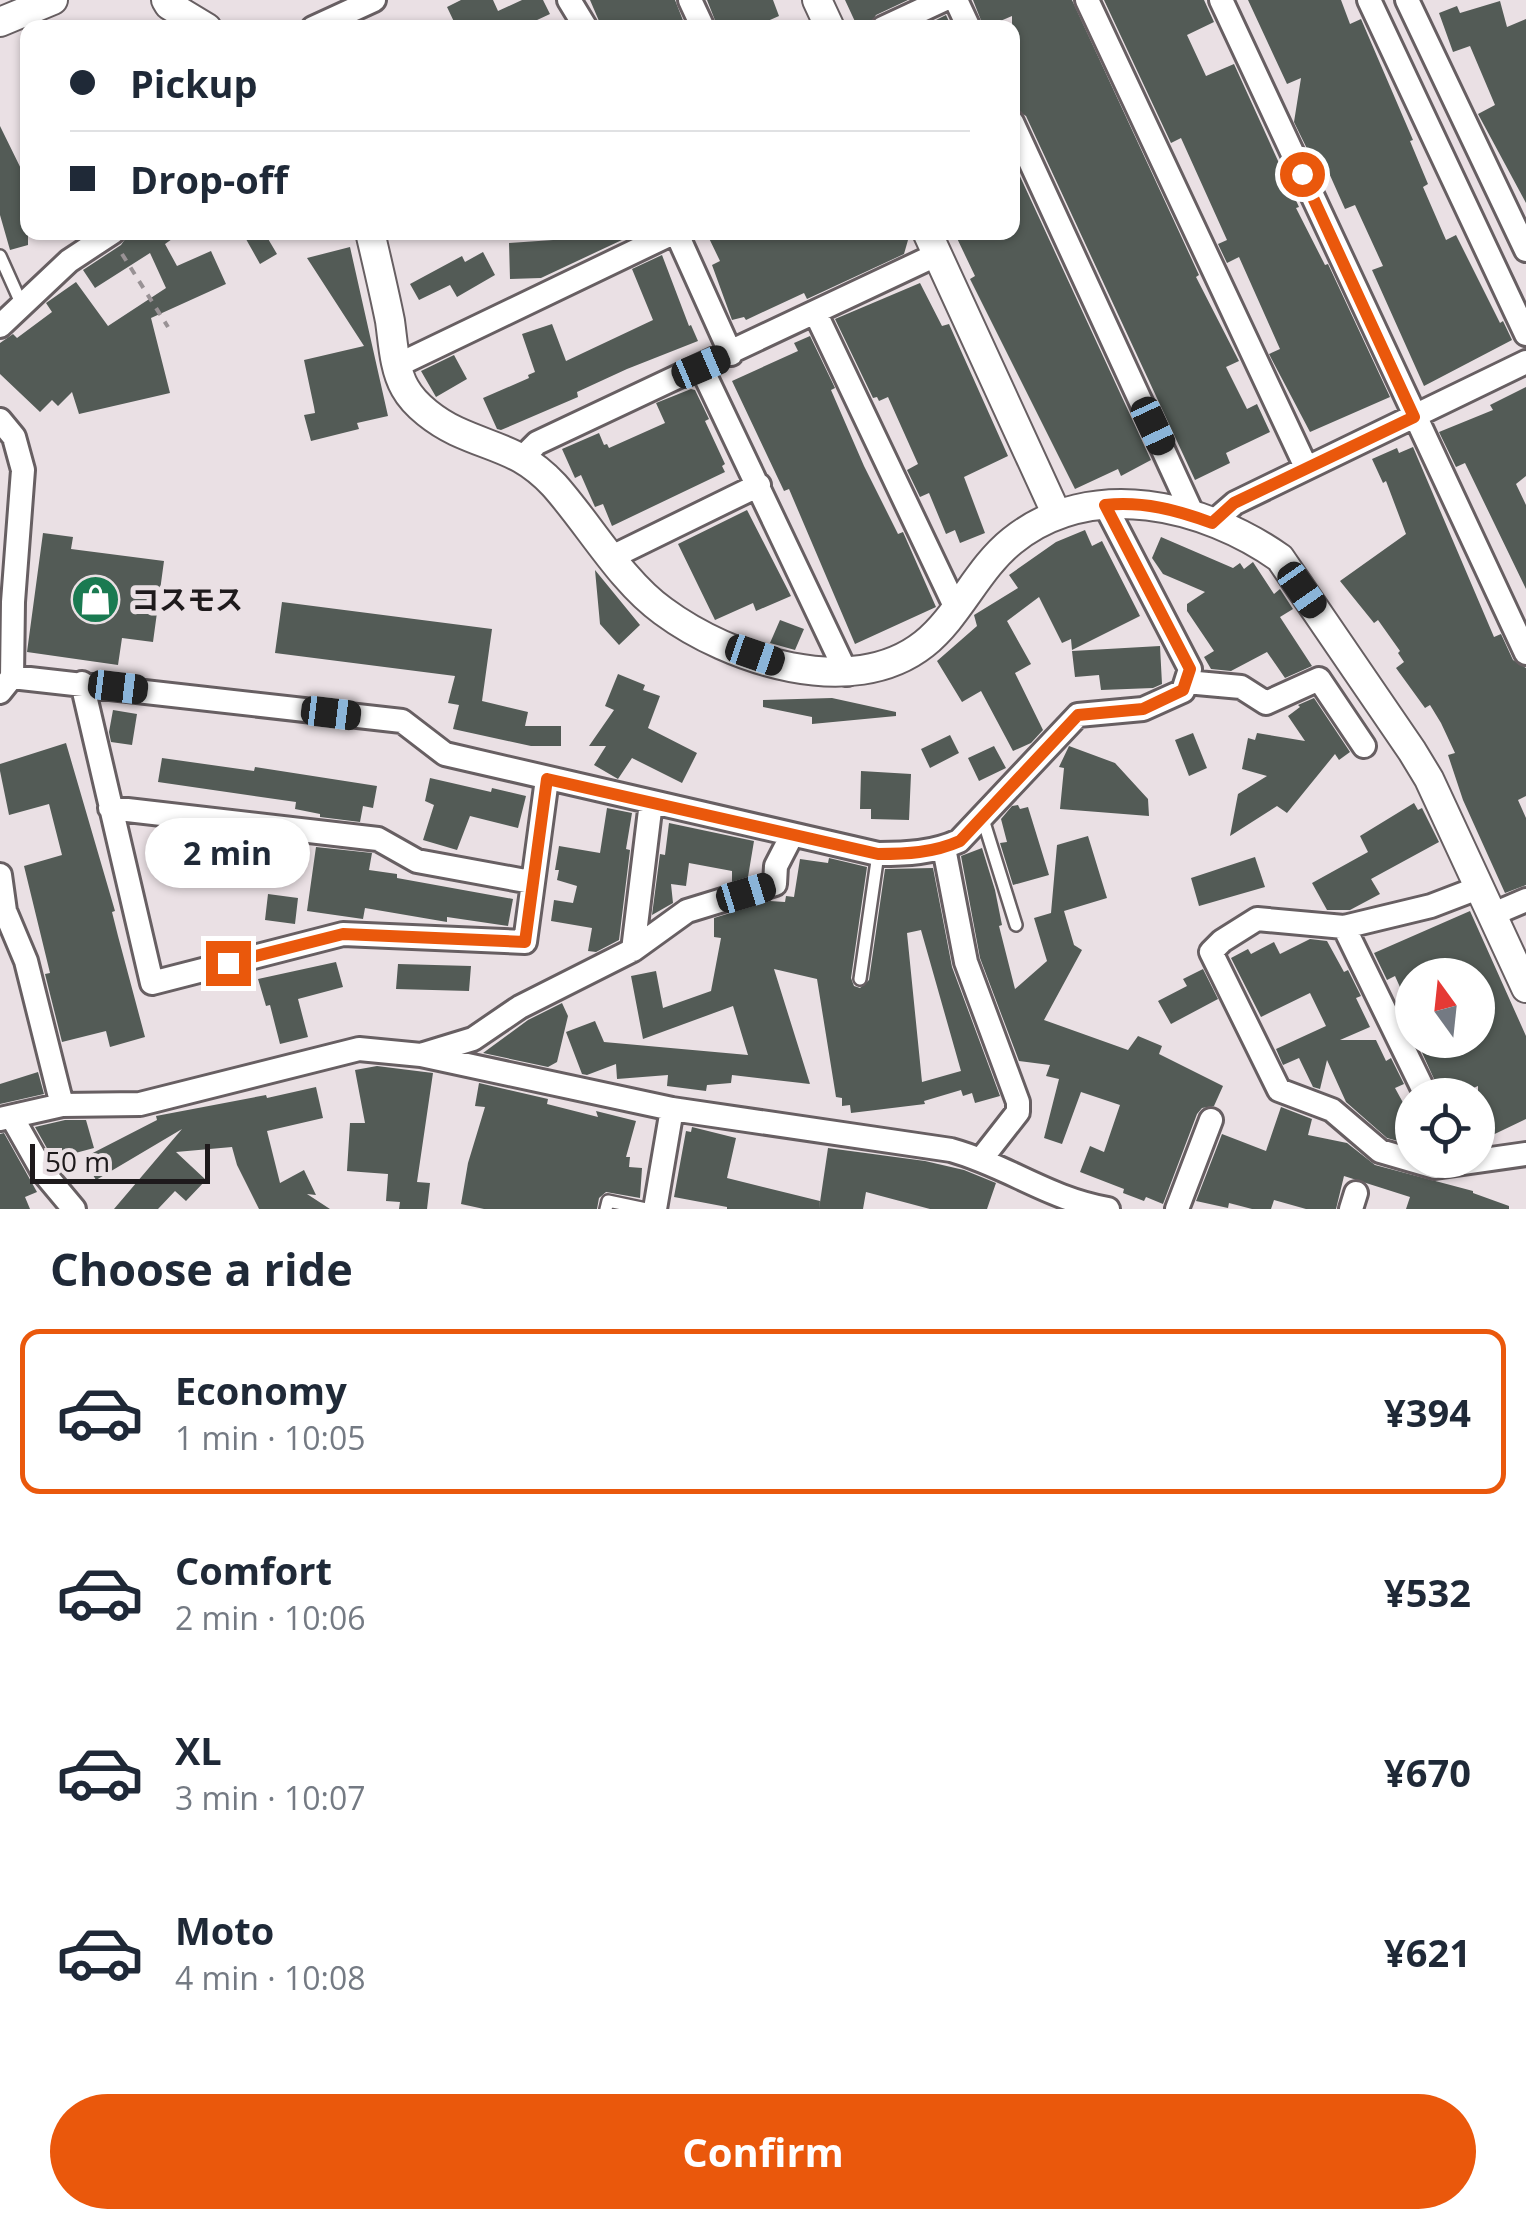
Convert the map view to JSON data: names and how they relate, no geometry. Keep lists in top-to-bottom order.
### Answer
{
  "places": {
    "shop": ["コスモス"]
  },
  "scale_bar": "50 m",
  "north": "top",
  "page": {
    "banner": ["Pickup", "Drop-off"],
    "bubble": "2 min",
    "scale": "50 m",
    "heading": "Choose a ride",
    "list": [
      {
        "name": "Economy",
        "note": "1 min · 10:05",
        "value": "¥394"
      },
      {
        "name": "Comfort",
        "note": "2 min · 10:06",
        "value": "¥532"
      },
      {
        "name": "XL",
        "note": "3 min · 10:07",
        "value": "¥670"
      },
      {
        "name": "Moto",
        "note": "4 min · 10:08",
        "value": "¥621"
      }
    ],
    "buttons": "Confirm"
  }
}
